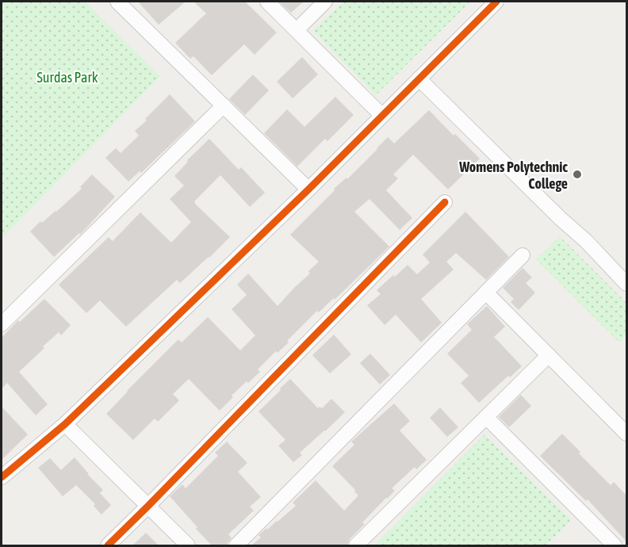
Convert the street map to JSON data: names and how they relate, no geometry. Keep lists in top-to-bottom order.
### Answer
{
  "parks": ["Surdas Park"],
  "places": ["Womens Polytechnic College"]
}
